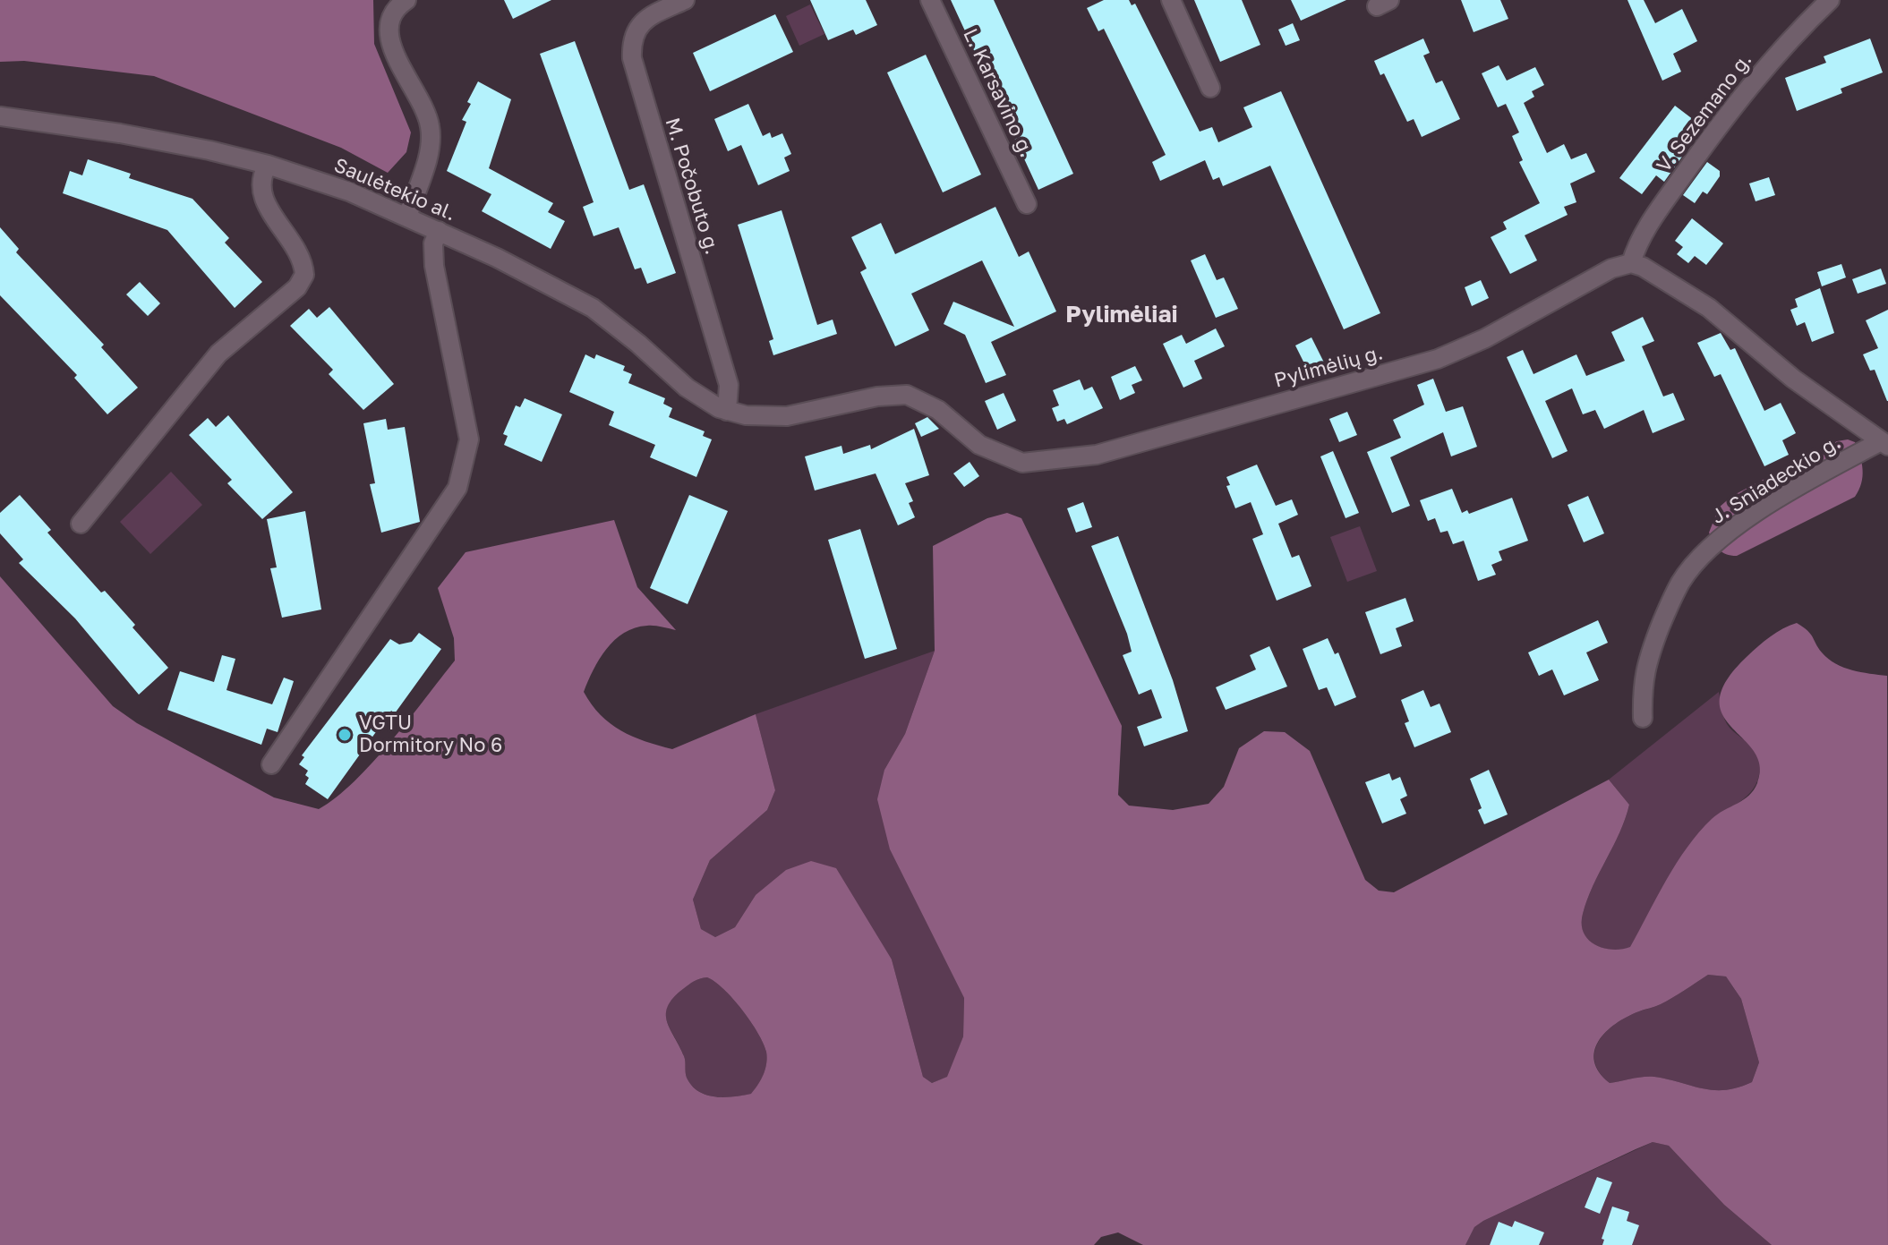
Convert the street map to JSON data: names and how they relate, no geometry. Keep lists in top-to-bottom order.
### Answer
{
  "streets": {
    "street": [
      "L. Karsavino g.",
      "V. Sezemano g.",
      "M. Počobuto g.",
      "Saulėtekio al.",
      "Pylimėlių g.",
      "J. Sniadeckio g."
    ]
  },
  "crossings": [
    ["V. Sezemano g.", "Pylimėlių g."],
    ["M. Počobuto g.", "Saulėtekio al."],
    ["M. Počobuto g.", "Pylimėlių g."],
    ["Saulėtekio al.", "Pylimėlių g."]
  ],
  "districts": ["Pylimėliai"],
  "places": ["VGTU Dormitory No 6"]
}
